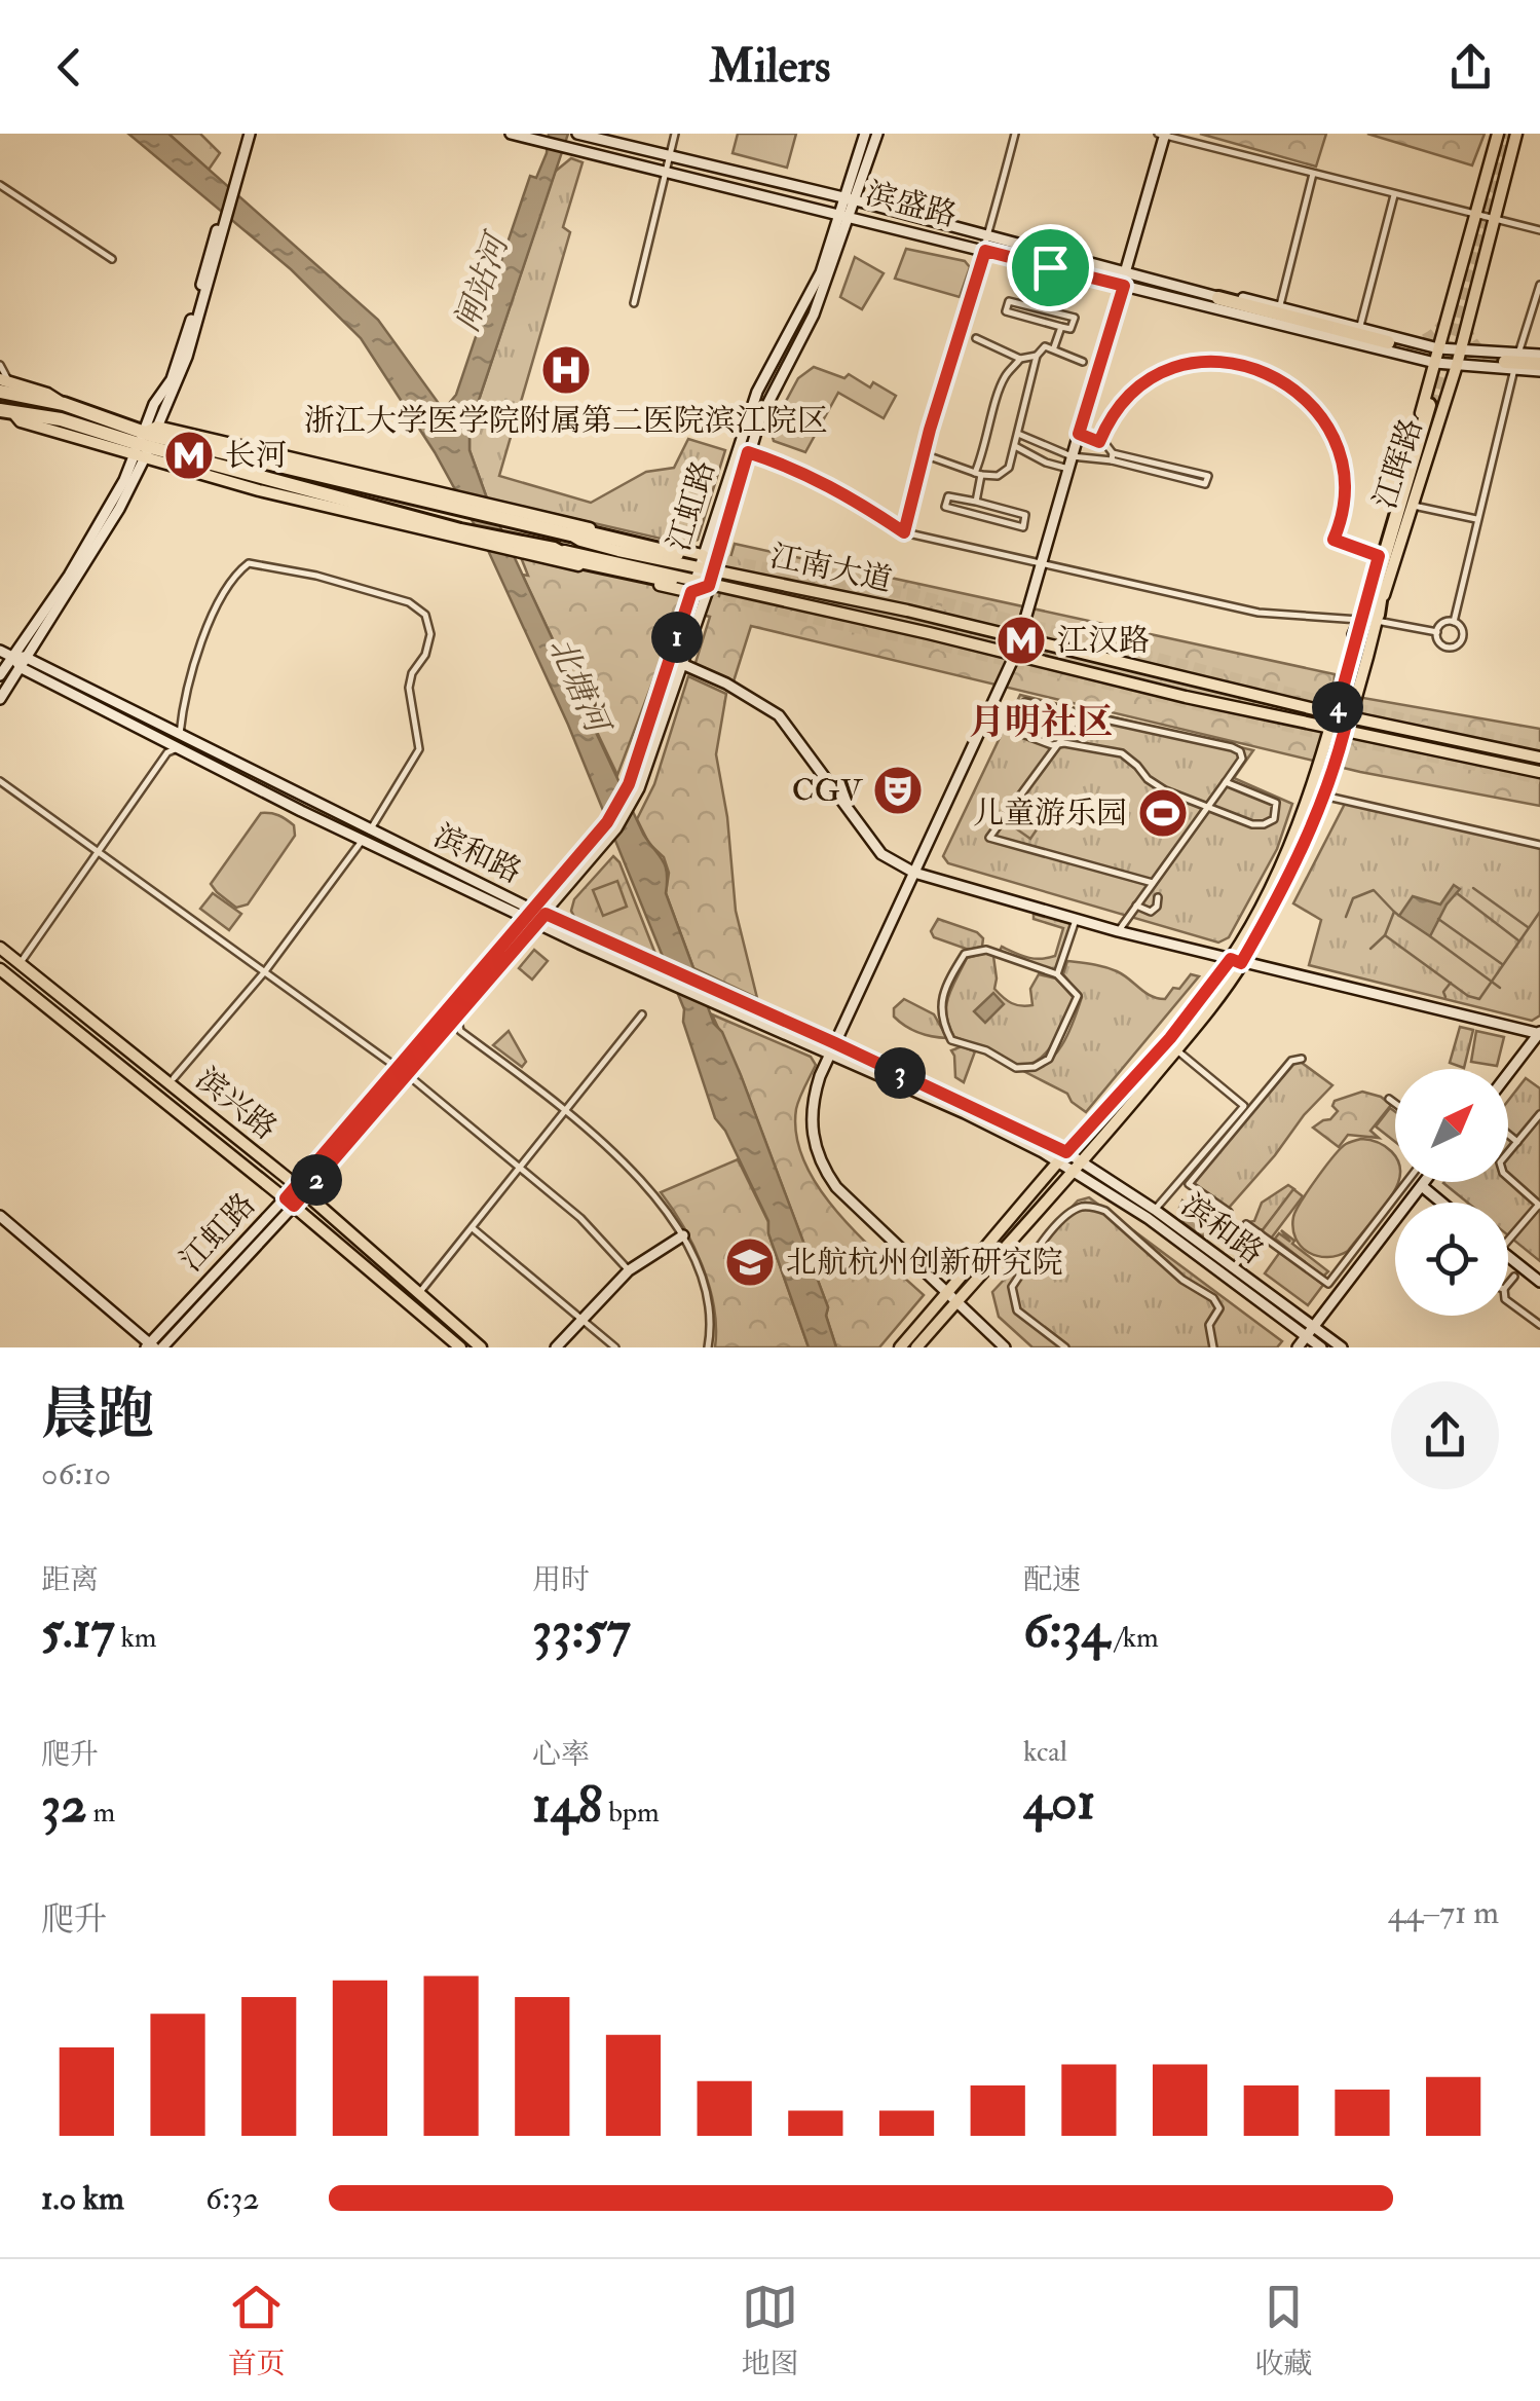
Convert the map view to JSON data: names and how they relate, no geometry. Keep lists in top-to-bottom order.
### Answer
{
  "streets": {
    "highway": ["江南大道"],
    "main road": [
      "滨盛路",
      "江晖路",
      "江虹路",
      "滨和路",
      "滨兴路"
    ]
  },
  "crossings": [
    ["滨盛路", "江晖路"],
    ["滨盛路", "江虹路"],
    ["江晖路", "江南大道"],
    ["江晖路", "滨和路"],
    ["江虹路", "江南大道"],
    ["江虹路", "滨和路"],
    ["江虹路", "滨兴路"]
  ],
  "districts": ["月明社区"],
  "water": ["闸站河", "北塘河"],
  "places": {
    "hospital": ["浙江大学医学院附属第二医院滨江院区"],
    "metro station": ["长河", "江汉路"],
    "theatre": ["CGV"],
    "sports": ["儿童游乐园"],
    "school or university": ["北航杭州创新研究院"]
  },
  "north": "top right",
  "page": {
    "header": "Milers",
    "pins": [
      "1",
      "4",
      "3",
      "2"
    ],
    "heading": ["晨跑", "06:10"],
    "stats": [
      ["距离", "5.17 km"],
      ["用时", "33:57"],
      ["配速", "6:34 /km"],
      ["爬升", "32 m"],
      ["心率", "148 bpm"],
      ["kcal", "401"]
    ],
    "chart": ["爬升", "44–71 m"],
    "list": [
      {
        "name": "1.0 km",
        "note": "6:32"
      }
    ],
    "tabs": ["首页", "地图", "收藏"]
  }
}
